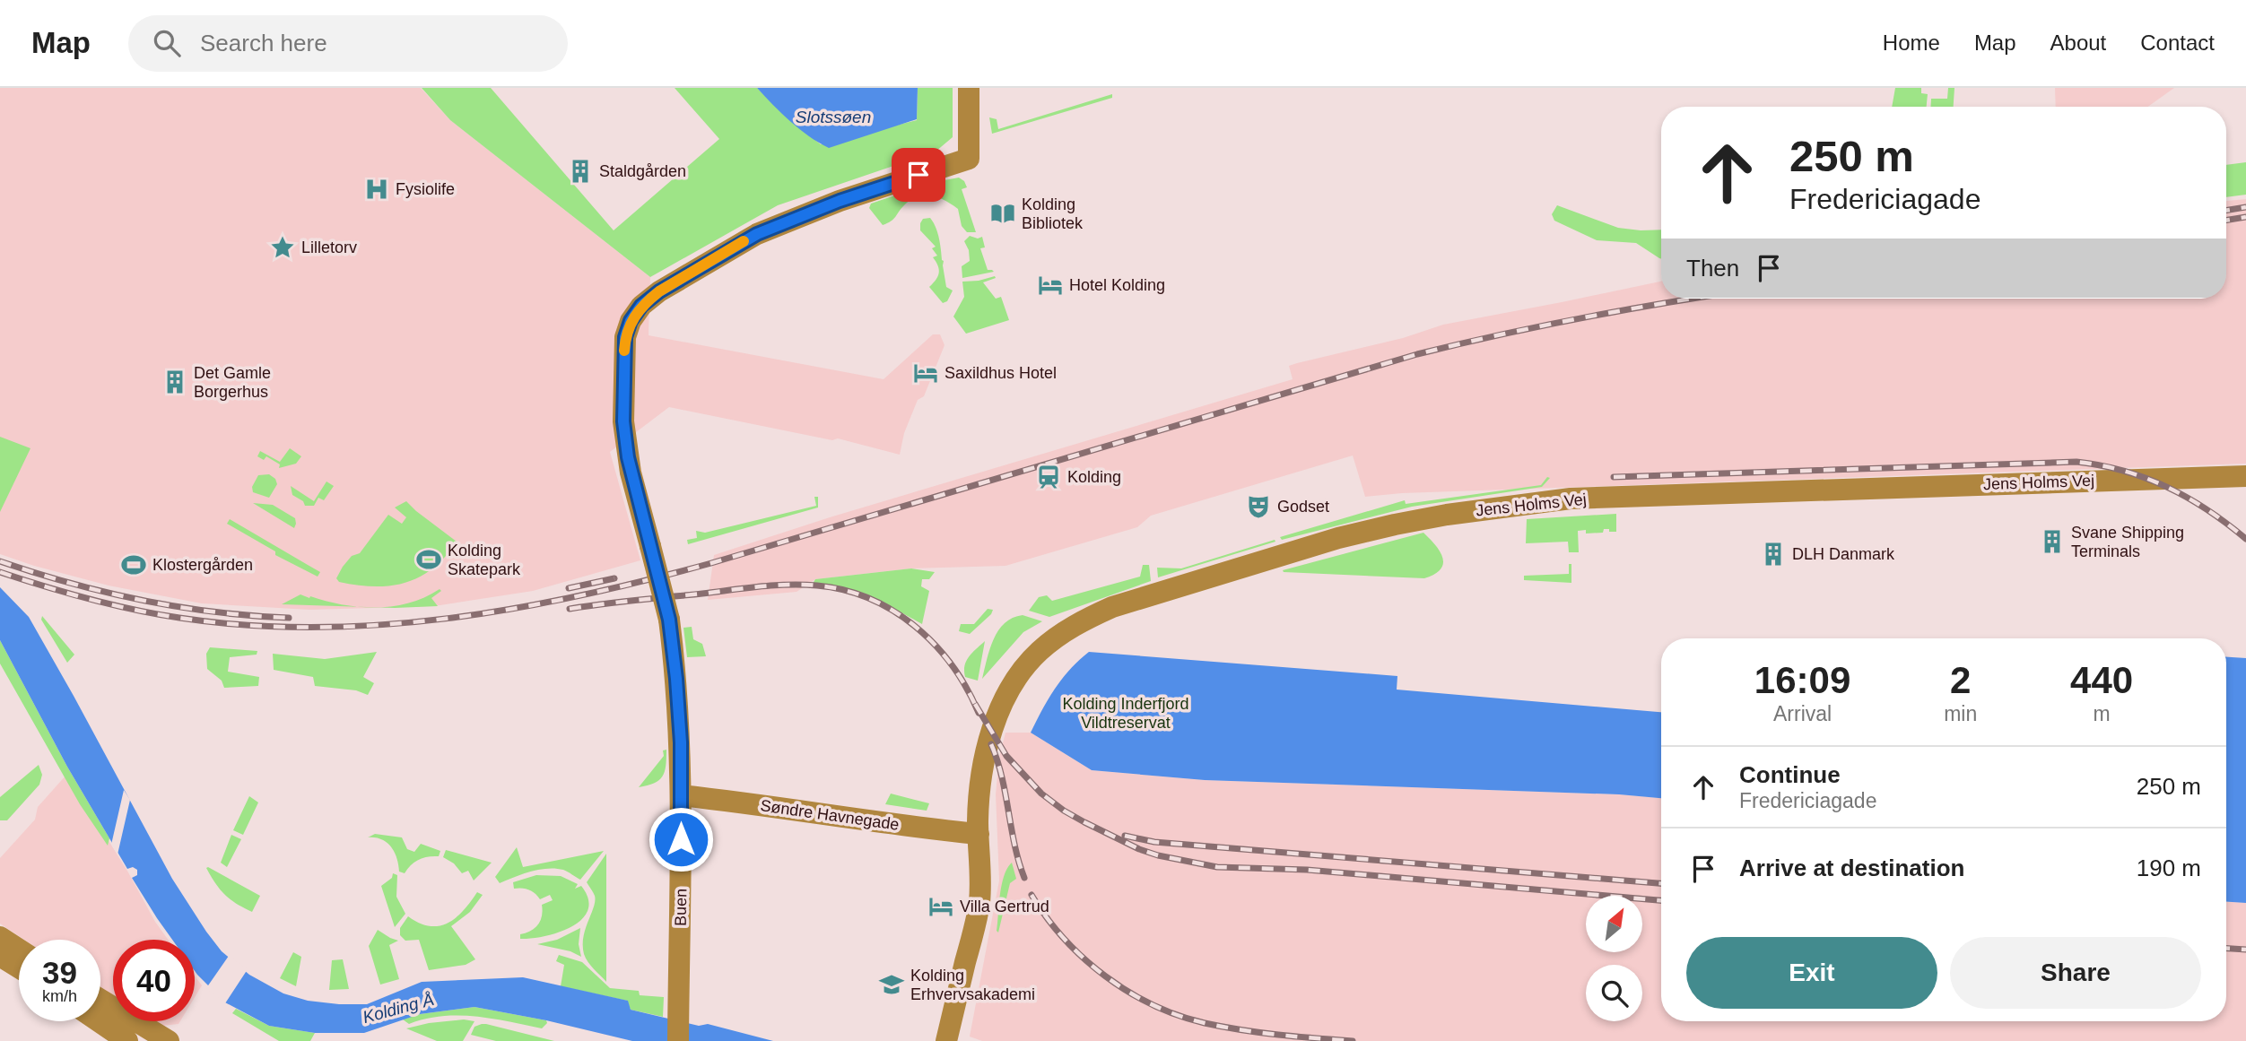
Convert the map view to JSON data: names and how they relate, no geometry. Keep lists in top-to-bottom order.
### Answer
{
  "streets": {
    "main road": ["Jens Holms Vej", "Søndre Havnegade", "Buen"]
  },
  "crossings": [
    ["Jens Holms Vej", "Søndre Havnegade"],
    ["Søndre Havnegade", "Buen"]
  ],
  "water": ["Slotssøen", "Kolding Å"],
  "parks": ["Kolding Inderfjord Vildtreservat"],
  "places": {
    "building": [
      "Staldgården",
      "Det Gamle Borgerhus",
      "Svane Shipping Terminals",
      "DLH Danmark"
    ],
    "hospital": ["Fysiolife"],
    "library": ["Kolding Bibliotek"],
    "place": ["Lilletorv"],
    "hotel": ["Hotel Kolding", "Saxildhus Hotel", "Villa Gertrud"],
    "station": ["Kolding"],
    "theatre": ["Godset"],
    "sports": ["Kolding Skatepark", "Klostergården"],
    "school or university": ["Kolding Erhvervsakademi"]
  },
  "north": "top right",
  "page": {
    "header": "Map",
    "search": "Search here",
    "nav": [
      "Home",
      "Map",
      "About",
      "Contact"
    ],
    "turn": ["250 m", "Fredericiagade"],
    "then": "Then",
    "eta": [
      "16:09",
      "Arrival",
      "2",
      "min",
      "440",
      "m"
    ],
    "list": [
      {
        "name": "Continue",
        "note": "Fredericiagade",
        "value": "250 m"
      },
      {
        "name": "Arrive at destination",
        "value": "190 m"
      }
    ],
    "buttons": ["Exit", "Share"],
    "speed": "39 km/h",
    "limit": "40"
  }
}
